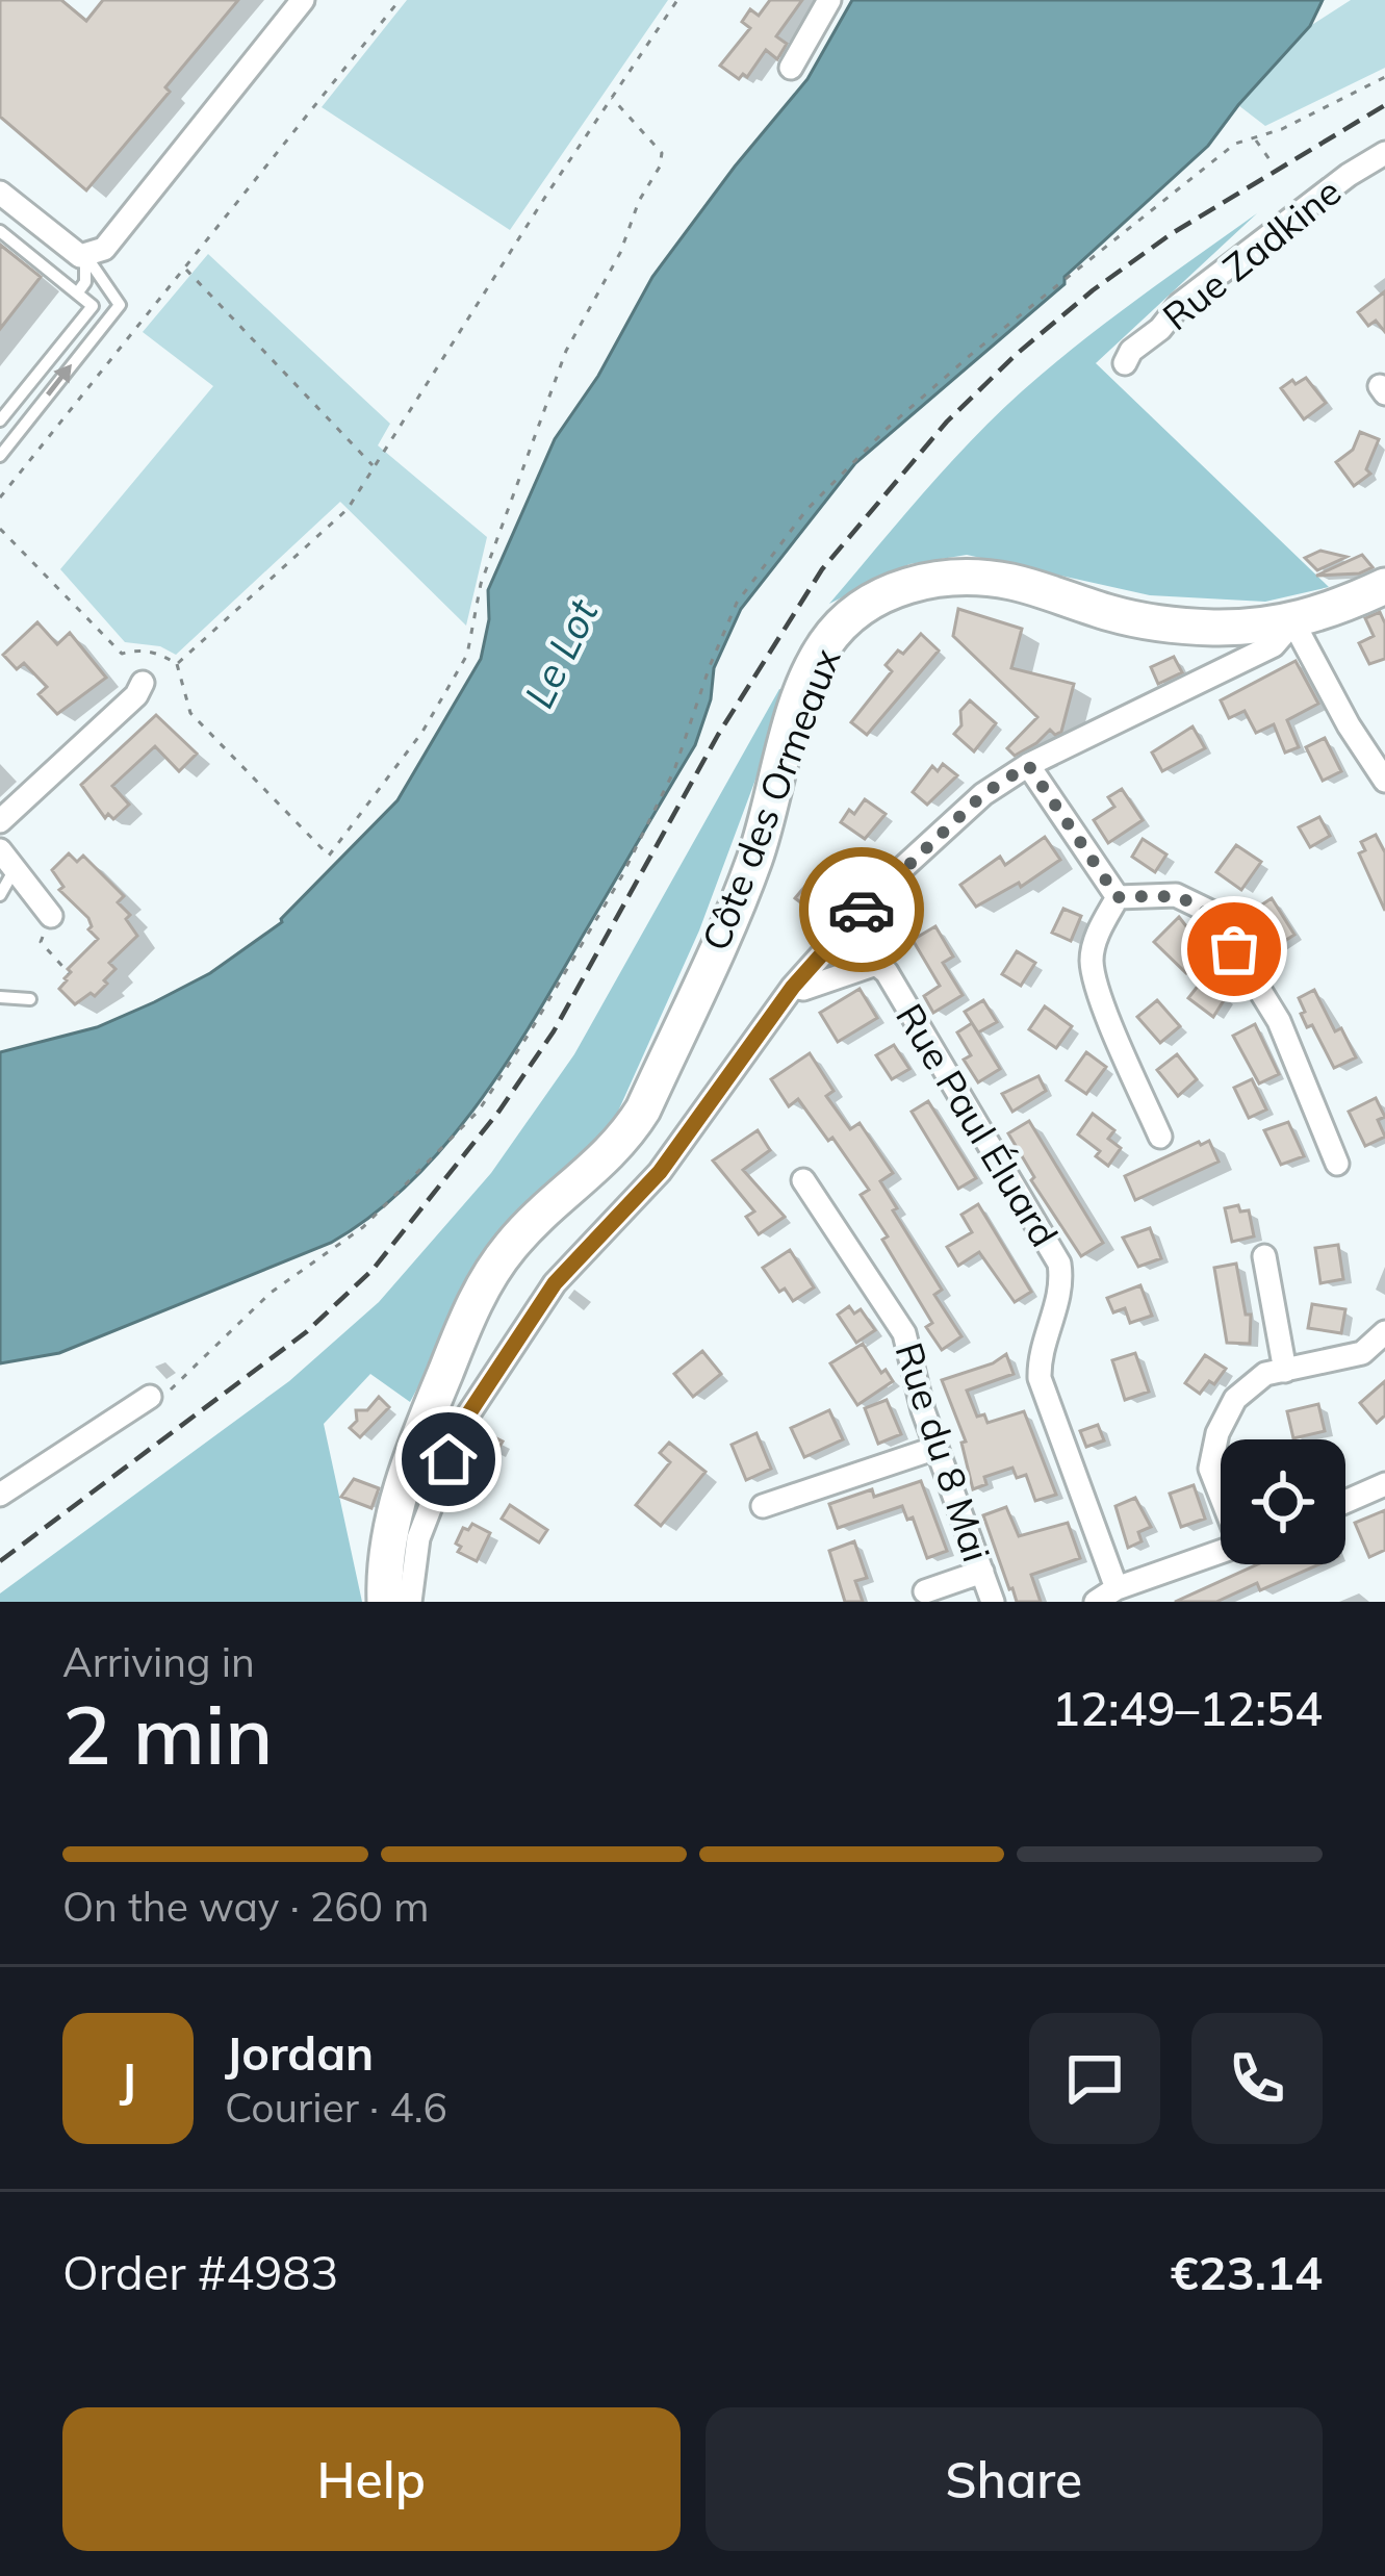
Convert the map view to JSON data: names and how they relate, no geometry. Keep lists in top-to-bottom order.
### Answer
{
  "streets": {
    "main road": ["Côte des Ormeaux"],
    "street": ["Rue Zadkine", "Rue Paul Éluard", "Rue du 8 Mai"]
  },
  "water": ["Le Lot"],
  "page": {
    "heading": ["2 min", "Arriving in", "12:49–12:54"],
    "panel": [
      "Jordan",
      "Courier · 4.6",
      "Order #4983",
      "€23.14"
    ],
    "bar": "On the way · 260 m",
    "round": "J",
    "buttons": ["Help", "Share"]
  }
}
